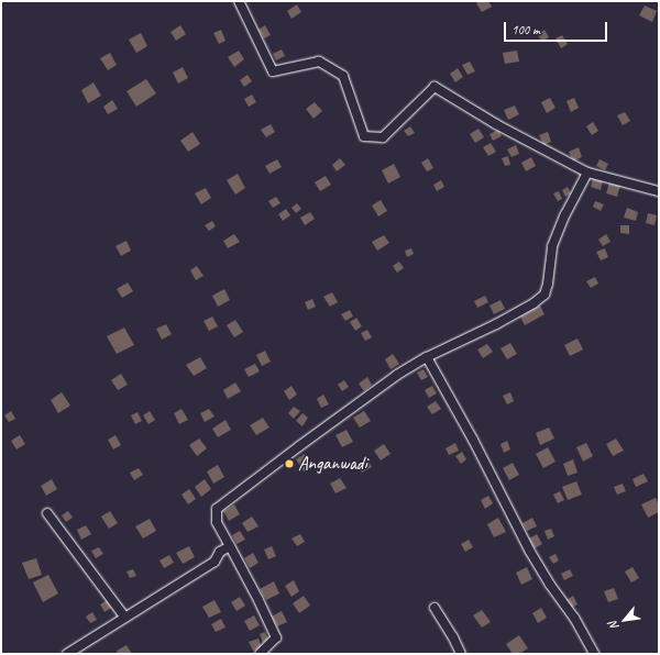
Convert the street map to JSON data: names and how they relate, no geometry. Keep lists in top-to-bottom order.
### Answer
{
  "places": ["Anganwadi"],
  "scale_bar": "100 m",
  "north": "bottom left"
}
